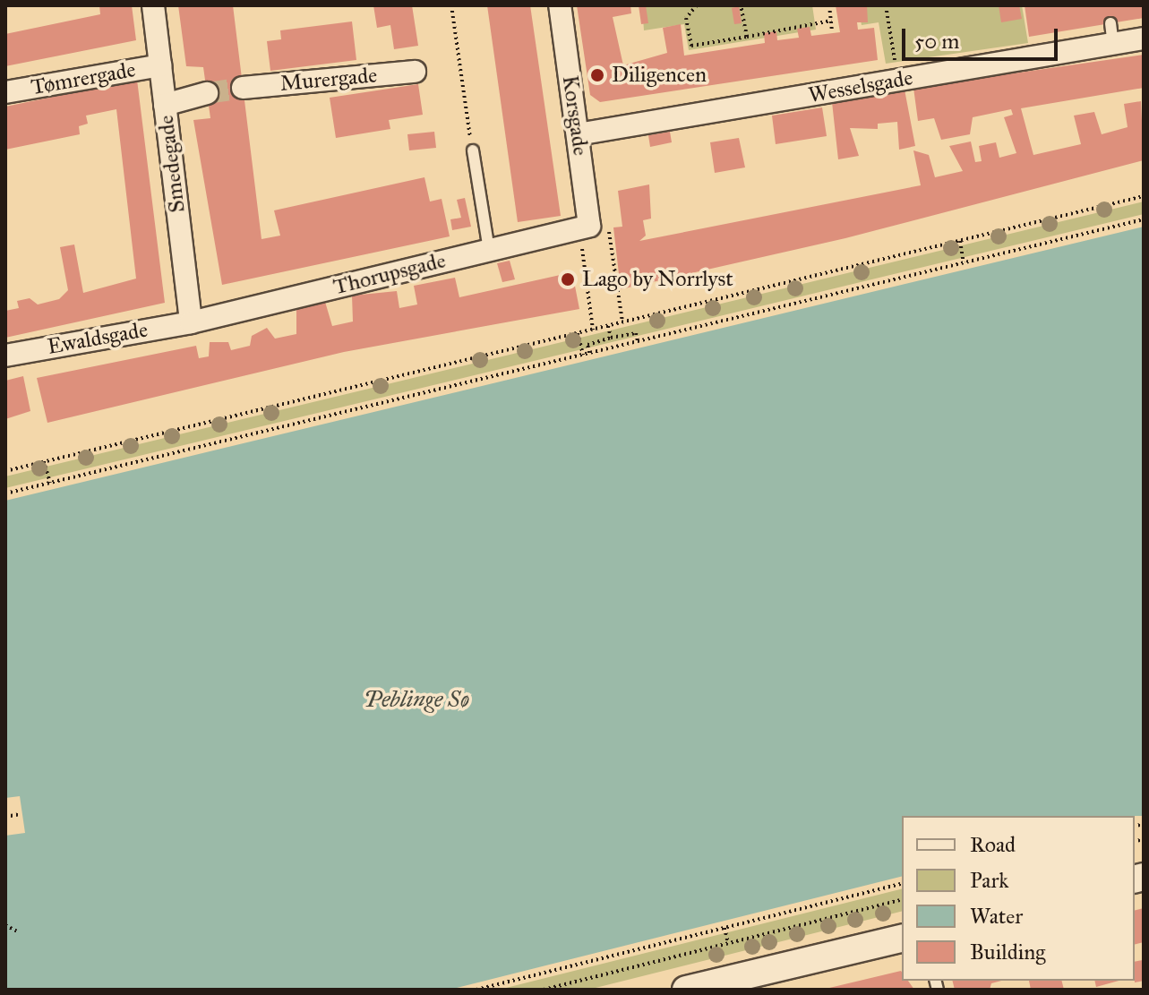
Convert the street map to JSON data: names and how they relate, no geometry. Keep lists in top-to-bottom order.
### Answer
{
  "streets": {
    "street": [
      "Tømrergade",
      "Murergade",
      "Wesselsgade",
      "Korsgade",
      "Smedegade",
      "Thorupsgade",
      "Ewaldsgade"
    ]
  },
  "crossings": [
    ["Tømrergade", "Smedegade"],
    ["Wesselsgade", "Korsgade"],
    ["Korsgade", "Thorupsgade"],
    ["Smedegade", "Thorupsgade"],
    ["Smedegade", "Ewaldsgade"],
    ["Thorupsgade", "Ewaldsgade"]
  ],
  "water": ["Peblinge Sø"],
  "places": ["Diligencen", "Lago by Norrlyst"],
  "legend": [
    "Road",
    "Park",
    "Water",
    "Building"
  ],
  "scale_bar": "50 m"
}
